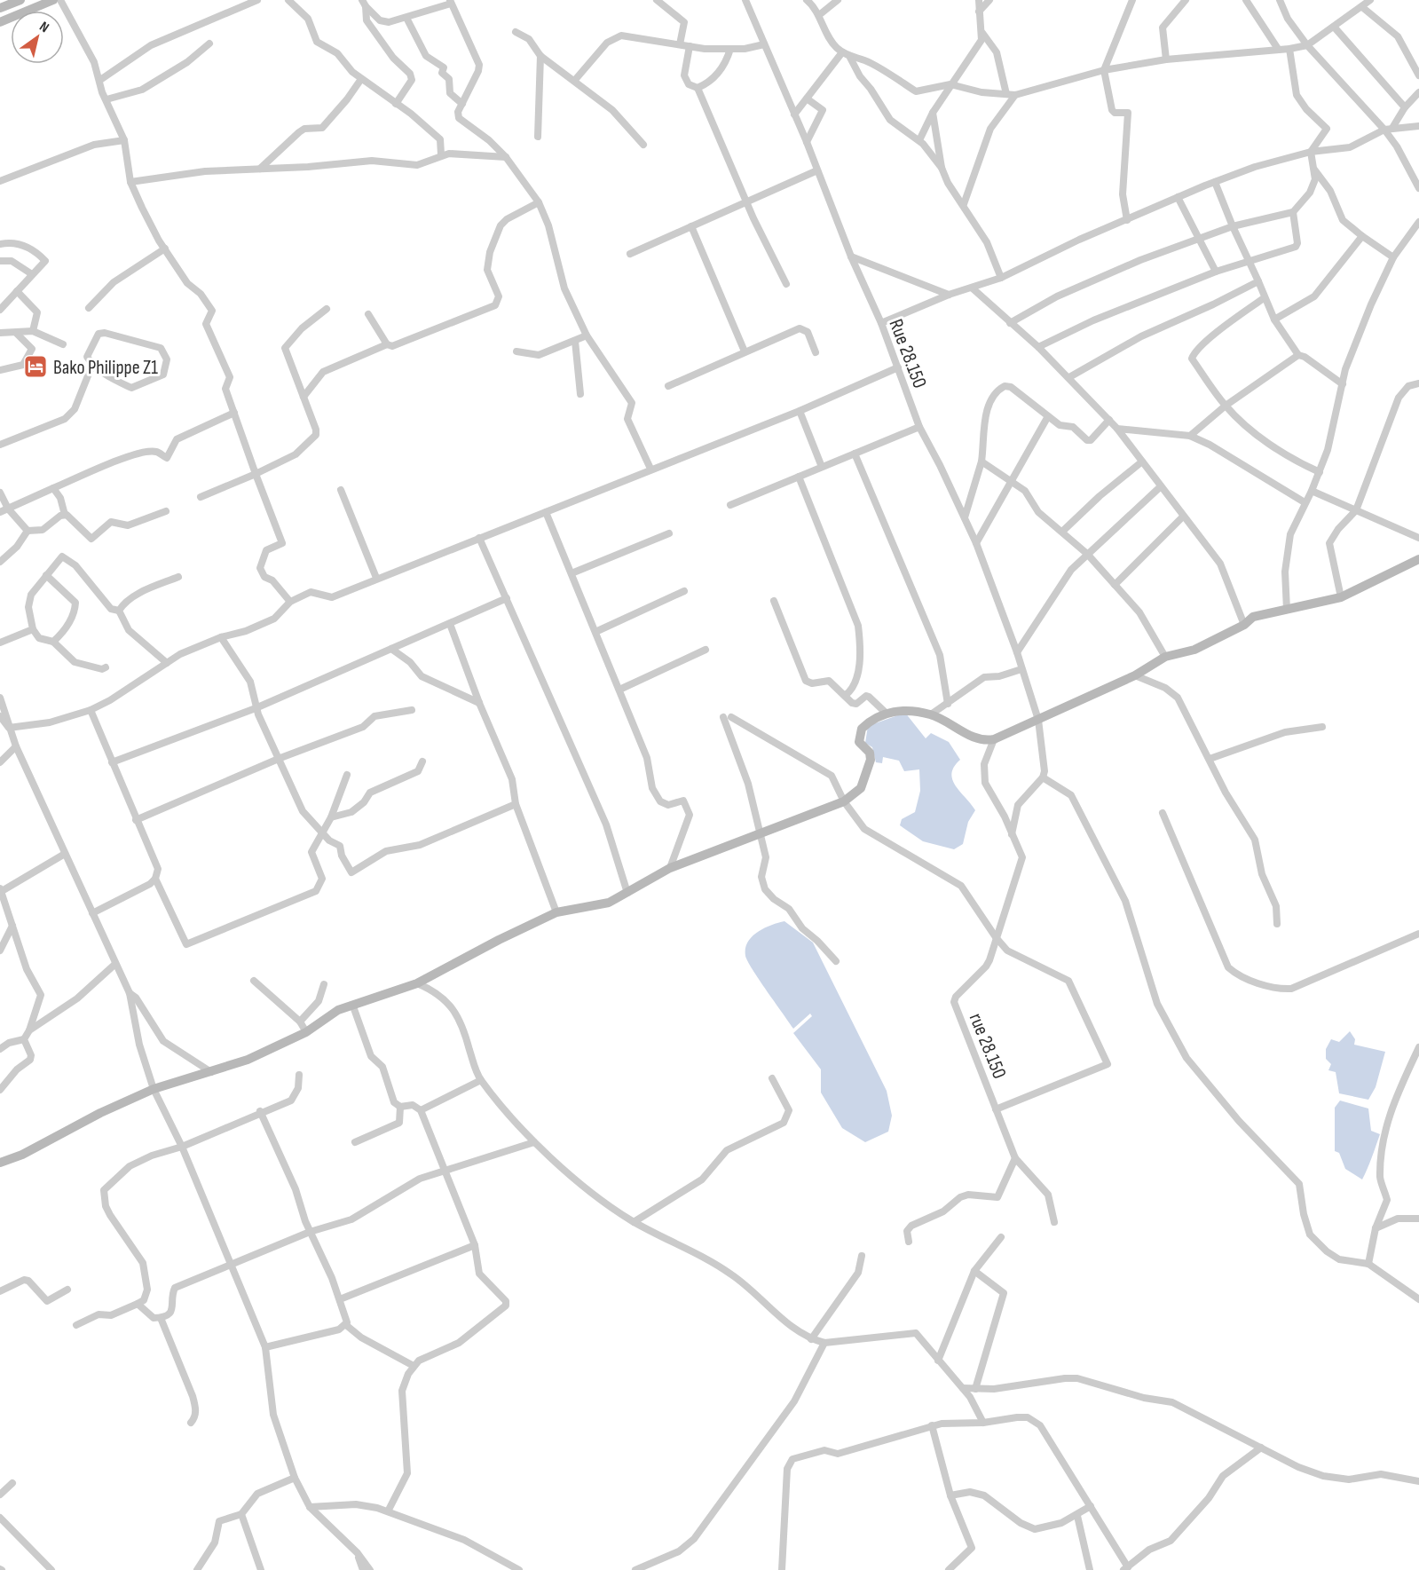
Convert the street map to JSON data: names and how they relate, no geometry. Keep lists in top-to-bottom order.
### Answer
{
  "streets": {
    "street": ["Rue 28.150", "rue 28.150"]
  },
  "places": {
    "hotel": ["Bako Philippe Z1"]
  },
  "north": "top right"
}
